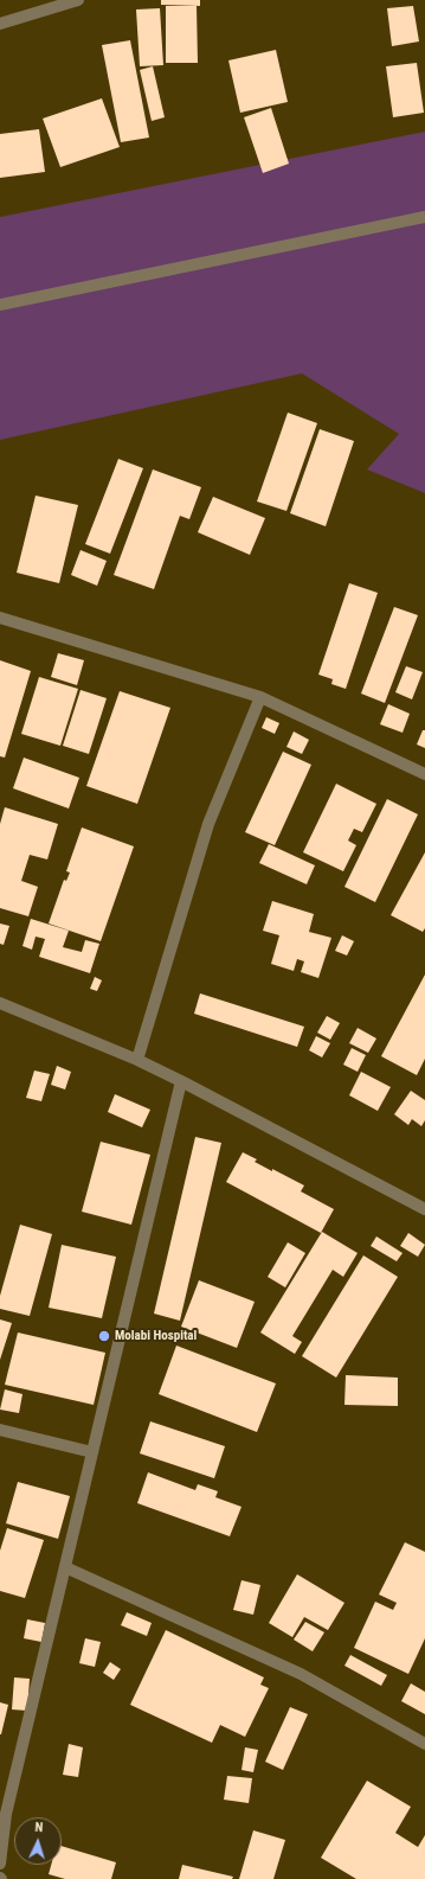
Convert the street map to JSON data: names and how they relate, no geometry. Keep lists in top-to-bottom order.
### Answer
{
  "places": ["Molabi Hospital"],
  "north": "top"
}
